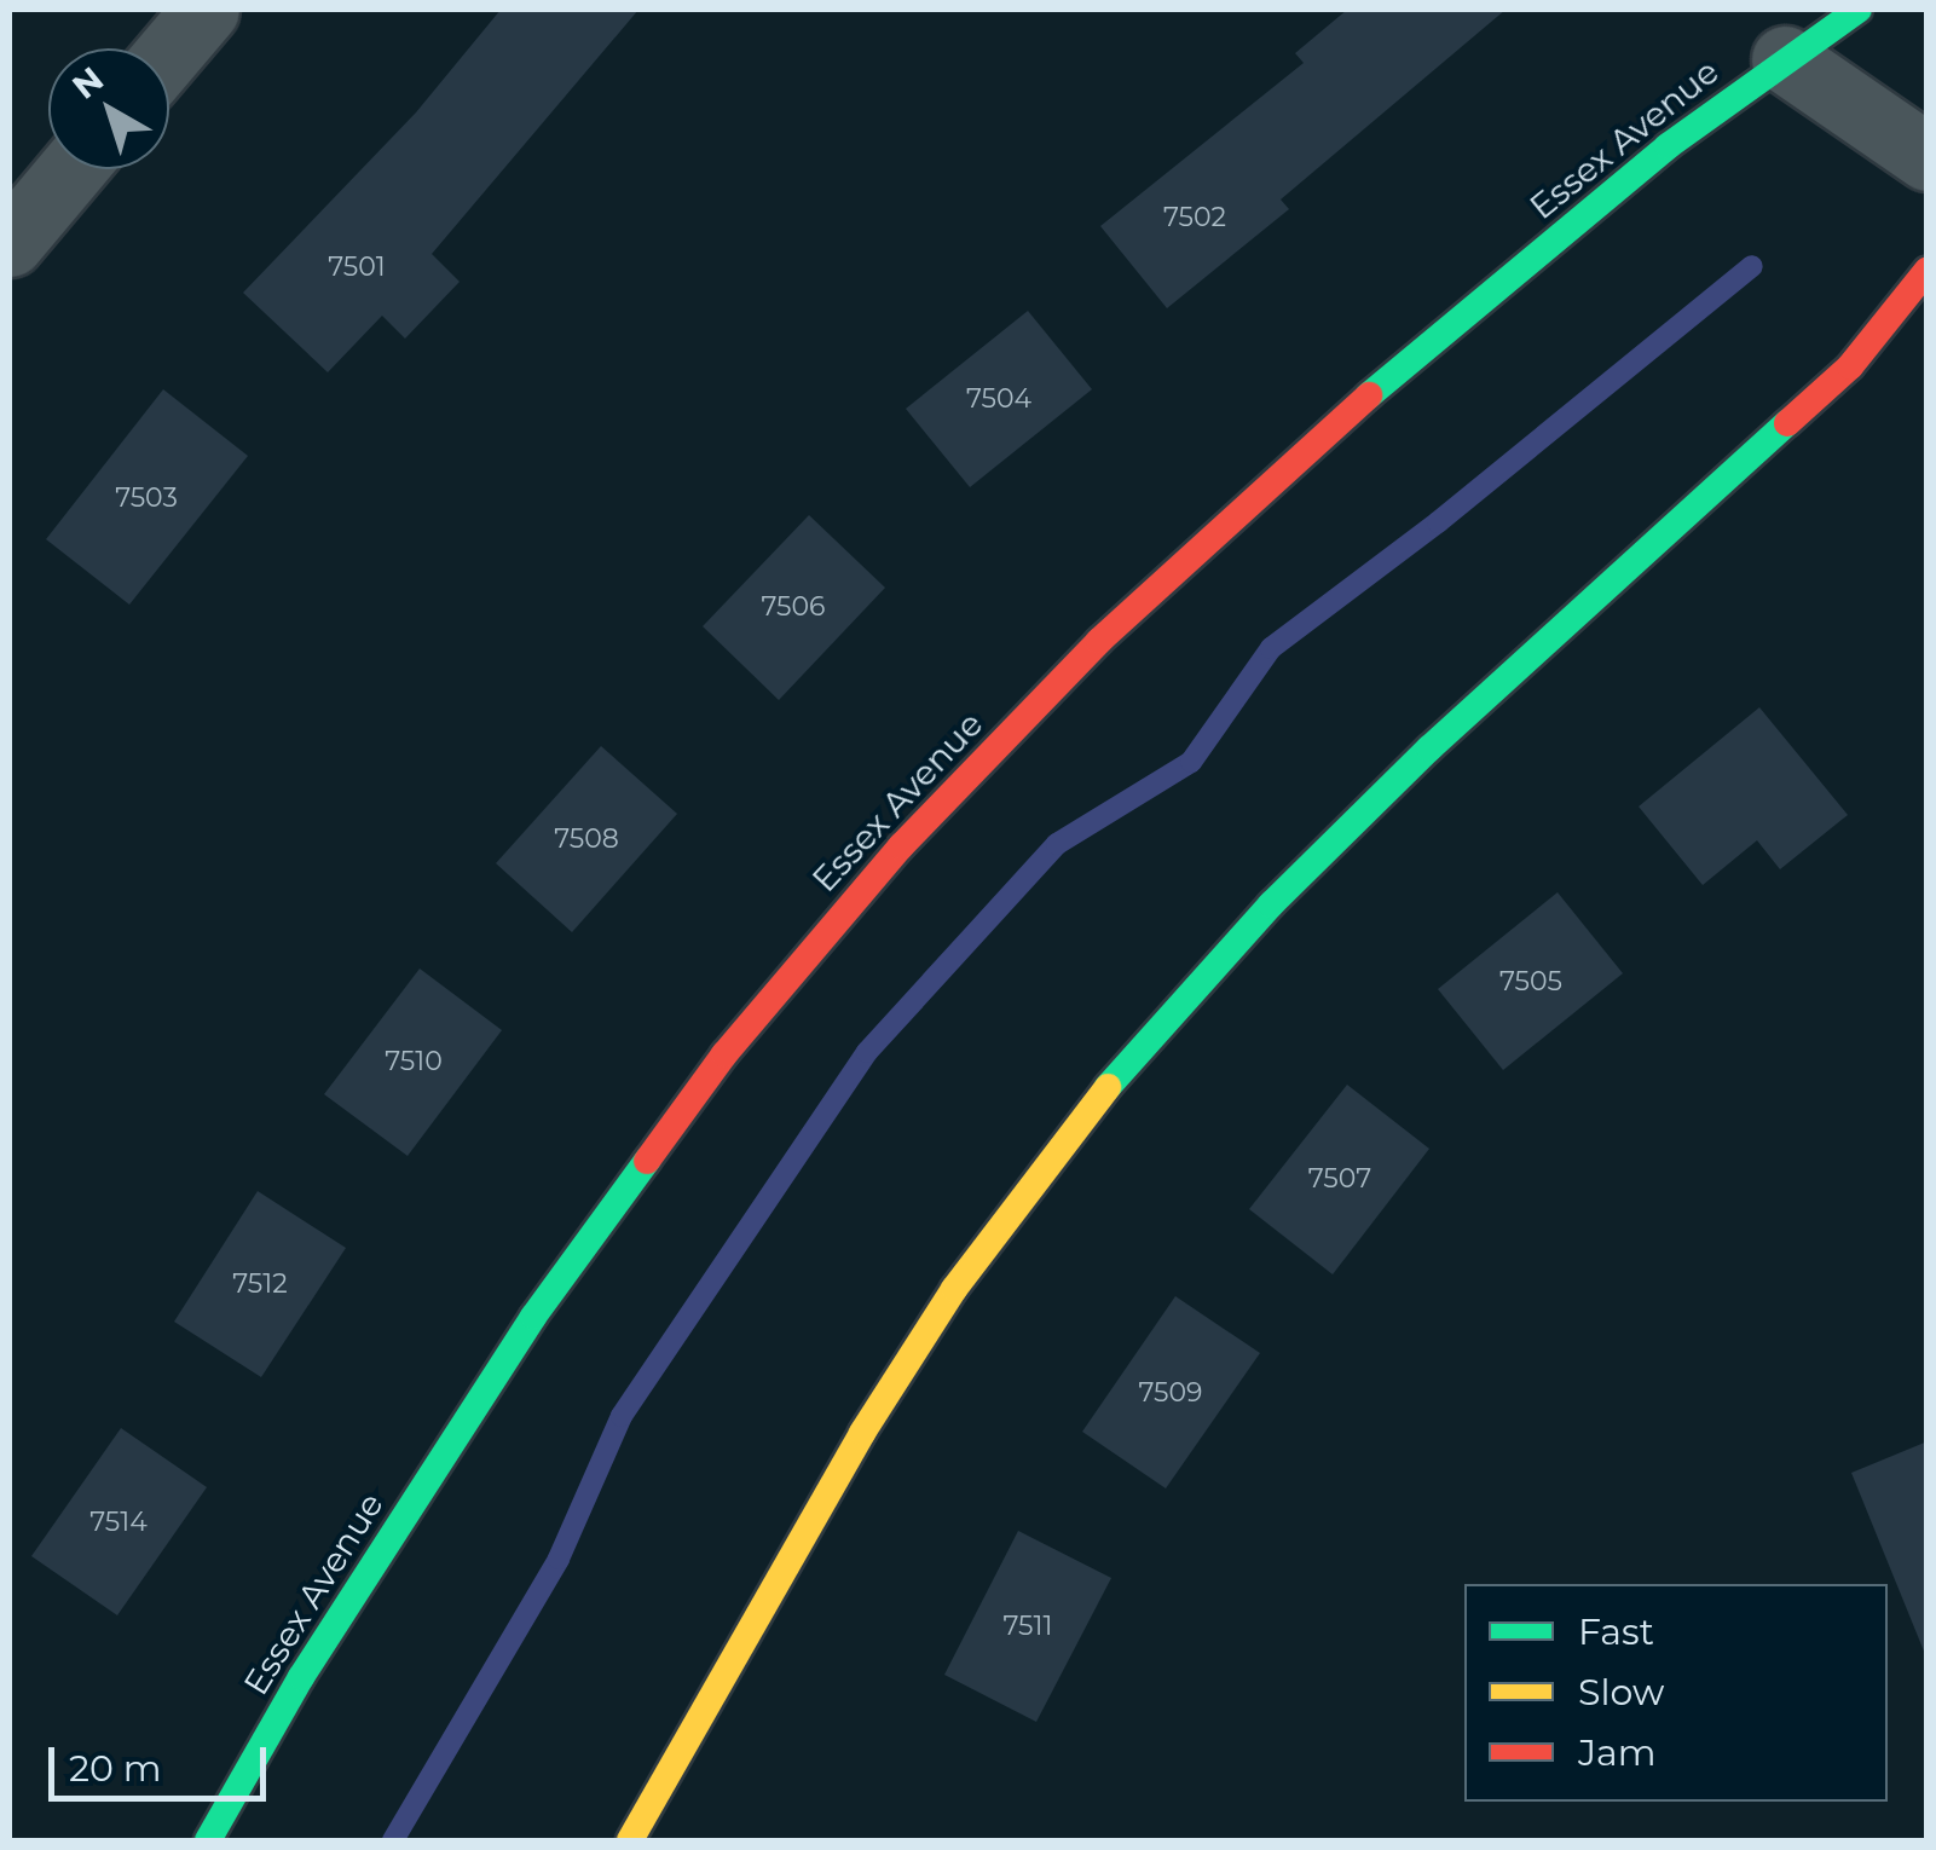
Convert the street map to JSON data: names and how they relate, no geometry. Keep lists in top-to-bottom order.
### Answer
{
  "streets": {
    "street": ["Essex Avenue"]
  },
  "house_numbers": [
    "7502",
    "7501",
    "7504",
    "7503",
    "7506",
    "7508",
    "7505",
    "7510",
    "7507",
    "7512",
    "7509",
    "7514",
    "7511"
  ],
  "legend": ["Fast", "Slow", "Jam"],
  "scale_bar": "20 m",
  "north": "top left"
}
